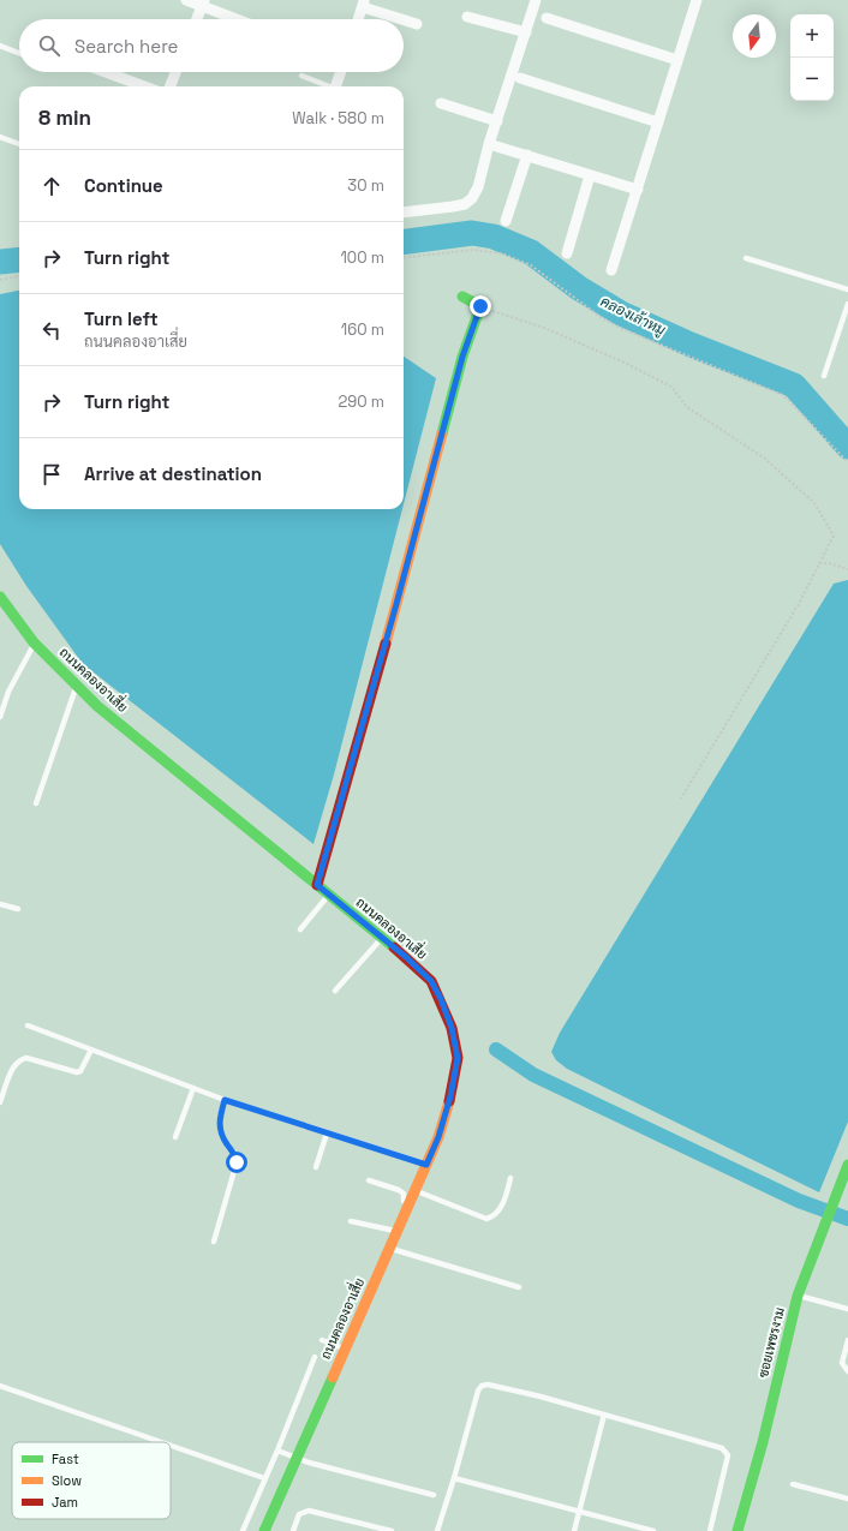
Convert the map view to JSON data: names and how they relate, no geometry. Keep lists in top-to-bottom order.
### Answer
{
  "streets": {
    "street": ["ถนนคลองอาเสี่ย", "ซอยเพชรงาม"]
  },
  "water": ["คลองเล้าหมู"],
  "legend": ["Fast", "Slow", "Jam"],
  "north": "bottom",
  "page": {
    "map_buttons": ["+", "−"],
    "search": "Search here",
    "heading": ["8 min", "Walk · 580 m"],
    "list": [
      ["Continue", "30 m"],
      ["Turn right", "100 m"],
      ["Turn left", "ถนนคลองอาเสี่ย", "160 m"],
      ["Turn right", "290 m"],
      "Arrive at destination"
    ]
  }
}
